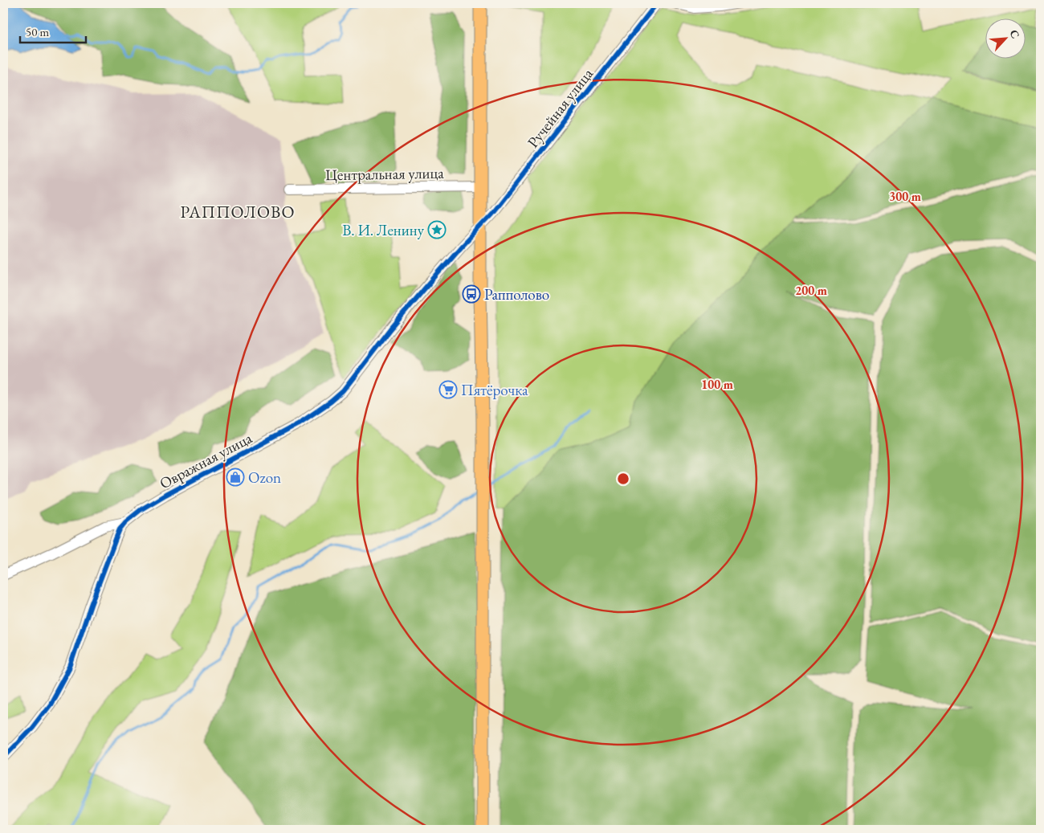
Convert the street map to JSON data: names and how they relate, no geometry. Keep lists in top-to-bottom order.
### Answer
{
  "streets": {
    "street": ["Ручейная улица", "Центральная улица", "Овражная улица"]
  },
  "crossings": [
    ["Ручейная улица", "Овражная улица"]
  ],
  "districts": ["РАППОЛОВО"],
  "places": {
    "place": ["В. И. Ленину"],
    "bus stop": ["Рапполово"],
    "supermarket": ["Пятёрочка"],
    "shop": ["Ozon"]
  },
  "scale_bar": "50 m",
  "north": "top right",
  "rings": ["300 m", "200 m", "100 m"]
}
